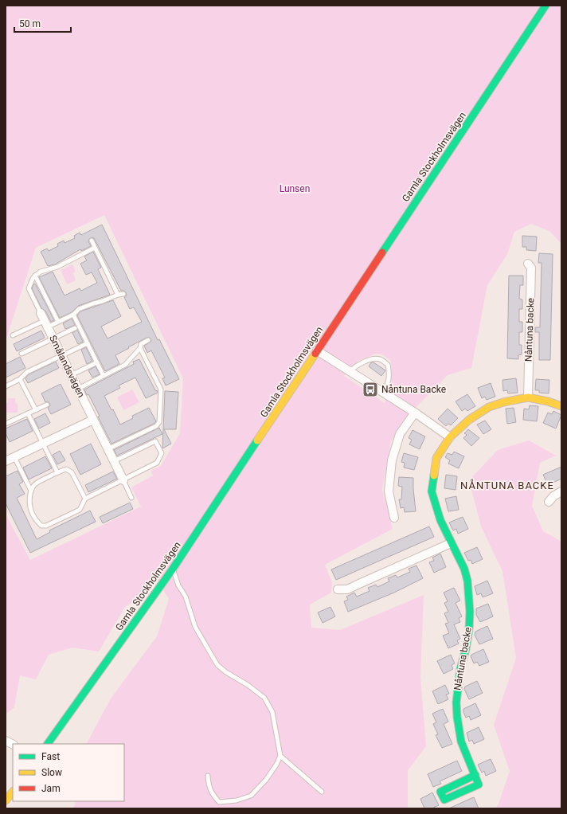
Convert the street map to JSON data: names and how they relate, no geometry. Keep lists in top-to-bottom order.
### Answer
{
  "streets": {
    "main road": ["Gamla Stockholmsvägen", "Nåntuna backe"],
    "street": ["Smålandsvägen"]
  },
  "districts": ["NÅNTUNA BACKE"],
  "parks": ["Lunsen"],
  "places": {
    "bus stop": ["Nåntuna Backe"]
  },
  "legend": ["Fast", "Slow", "Jam"],
  "scale_bar": "50 m"
}
